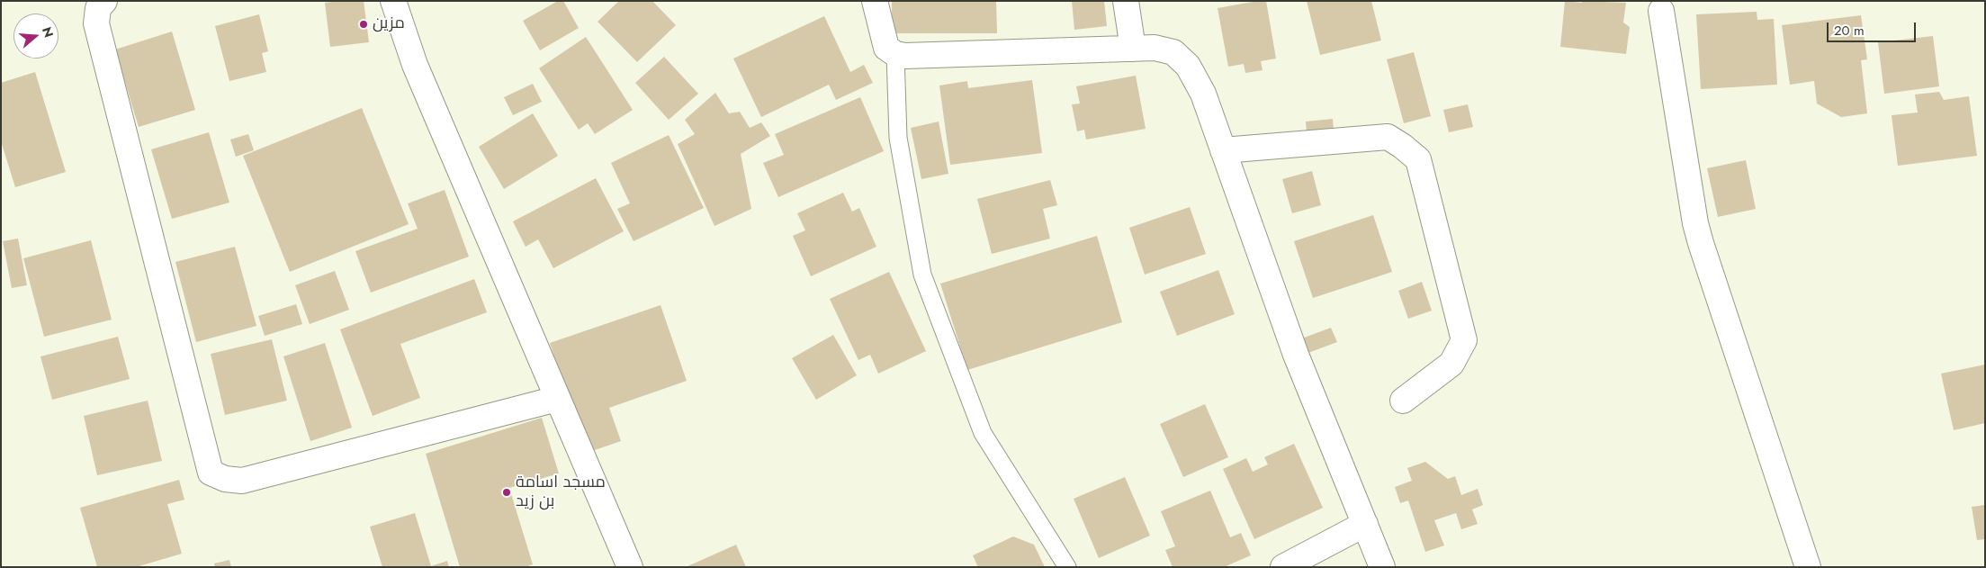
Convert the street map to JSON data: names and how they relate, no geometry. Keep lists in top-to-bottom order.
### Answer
{
  "places": ["مزين", "مسجد اسامة بن زيد"],
  "scale_bar": "20 m",
  "north": "right"
}
